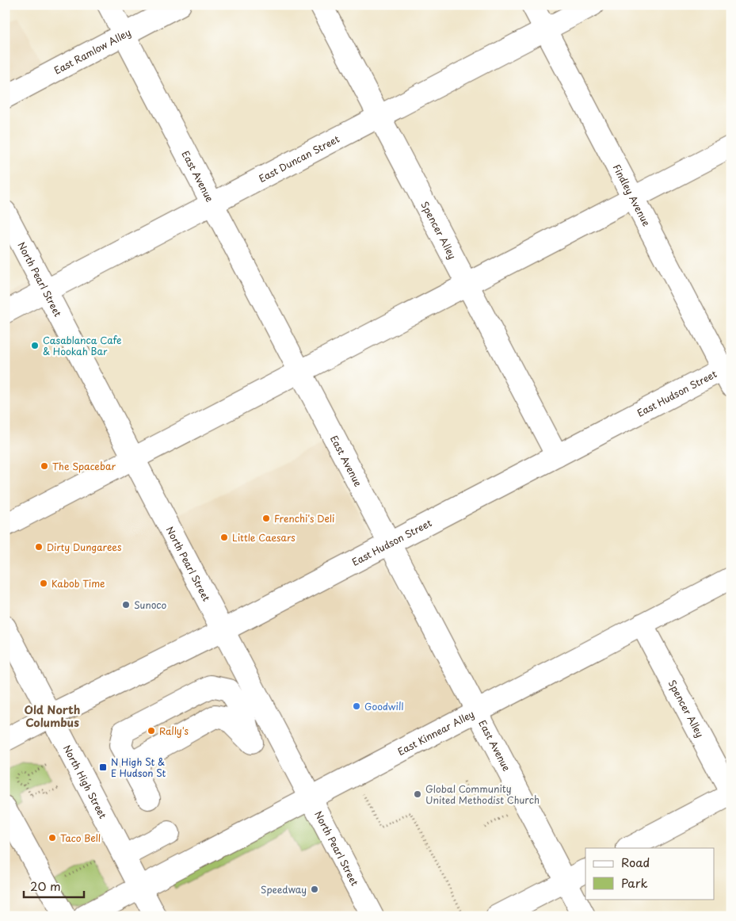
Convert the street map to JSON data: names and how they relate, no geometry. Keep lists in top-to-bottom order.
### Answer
{
  "streets": {
    "street": [
      "East Ramlow Alley",
      "East Duncan Street",
      "East Avenue",
      "Findley Avenue",
      "Spencer Alley",
      "North Pearl Street",
      "East Hudson Street",
      "East Kinnear Alley",
      "North High Street"
    ]
  },
  "crossings": [
    ["East Ramlow Alley", "East Avenue"],
    ["East Duncan Street", "East Avenue"],
    ["East Duncan Street", "Findley Avenue"],
    ["East Duncan Street", "Spencer Alley"],
    ["East Duncan Street", "North Pearl Street"],
    ["East Avenue", "East Hudson Street"],
    ["East Avenue", "East Kinnear Alley"],
    ["Findley Avenue", "East Hudson Street"],
    ["Spencer Alley", "East Hudson Street"],
    ["Spencer Alley", "East Kinnear Alley"],
    ["North Pearl Street", "East Hudson Street"],
    ["North Pearl Street", "East Kinnear Alley"],
    ["East Hudson Street", "North High Street"],
    ["East Kinnear Alley", "North High Street"]
  ],
  "districts": ["Old North Columbus"],
  "places": {
    "other": [
      "Casablanca Cafe & Hookah Bar",
      "The Spacebar",
      "Frenchi's Deli",
      "Little Caesars",
      "Dirty Dungarees",
      "Kabob Time",
      "Sunoco",
      "Goodwill",
      "Rally's",
      "Global Community United Methodist Church",
      "Taco Bell",
      "Speedway"
    ],
    "transit": ["N High St & E Hudson St"]
  },
  "legend": ["Road", "Park"],
  "scale_bar": "20 m"
}
